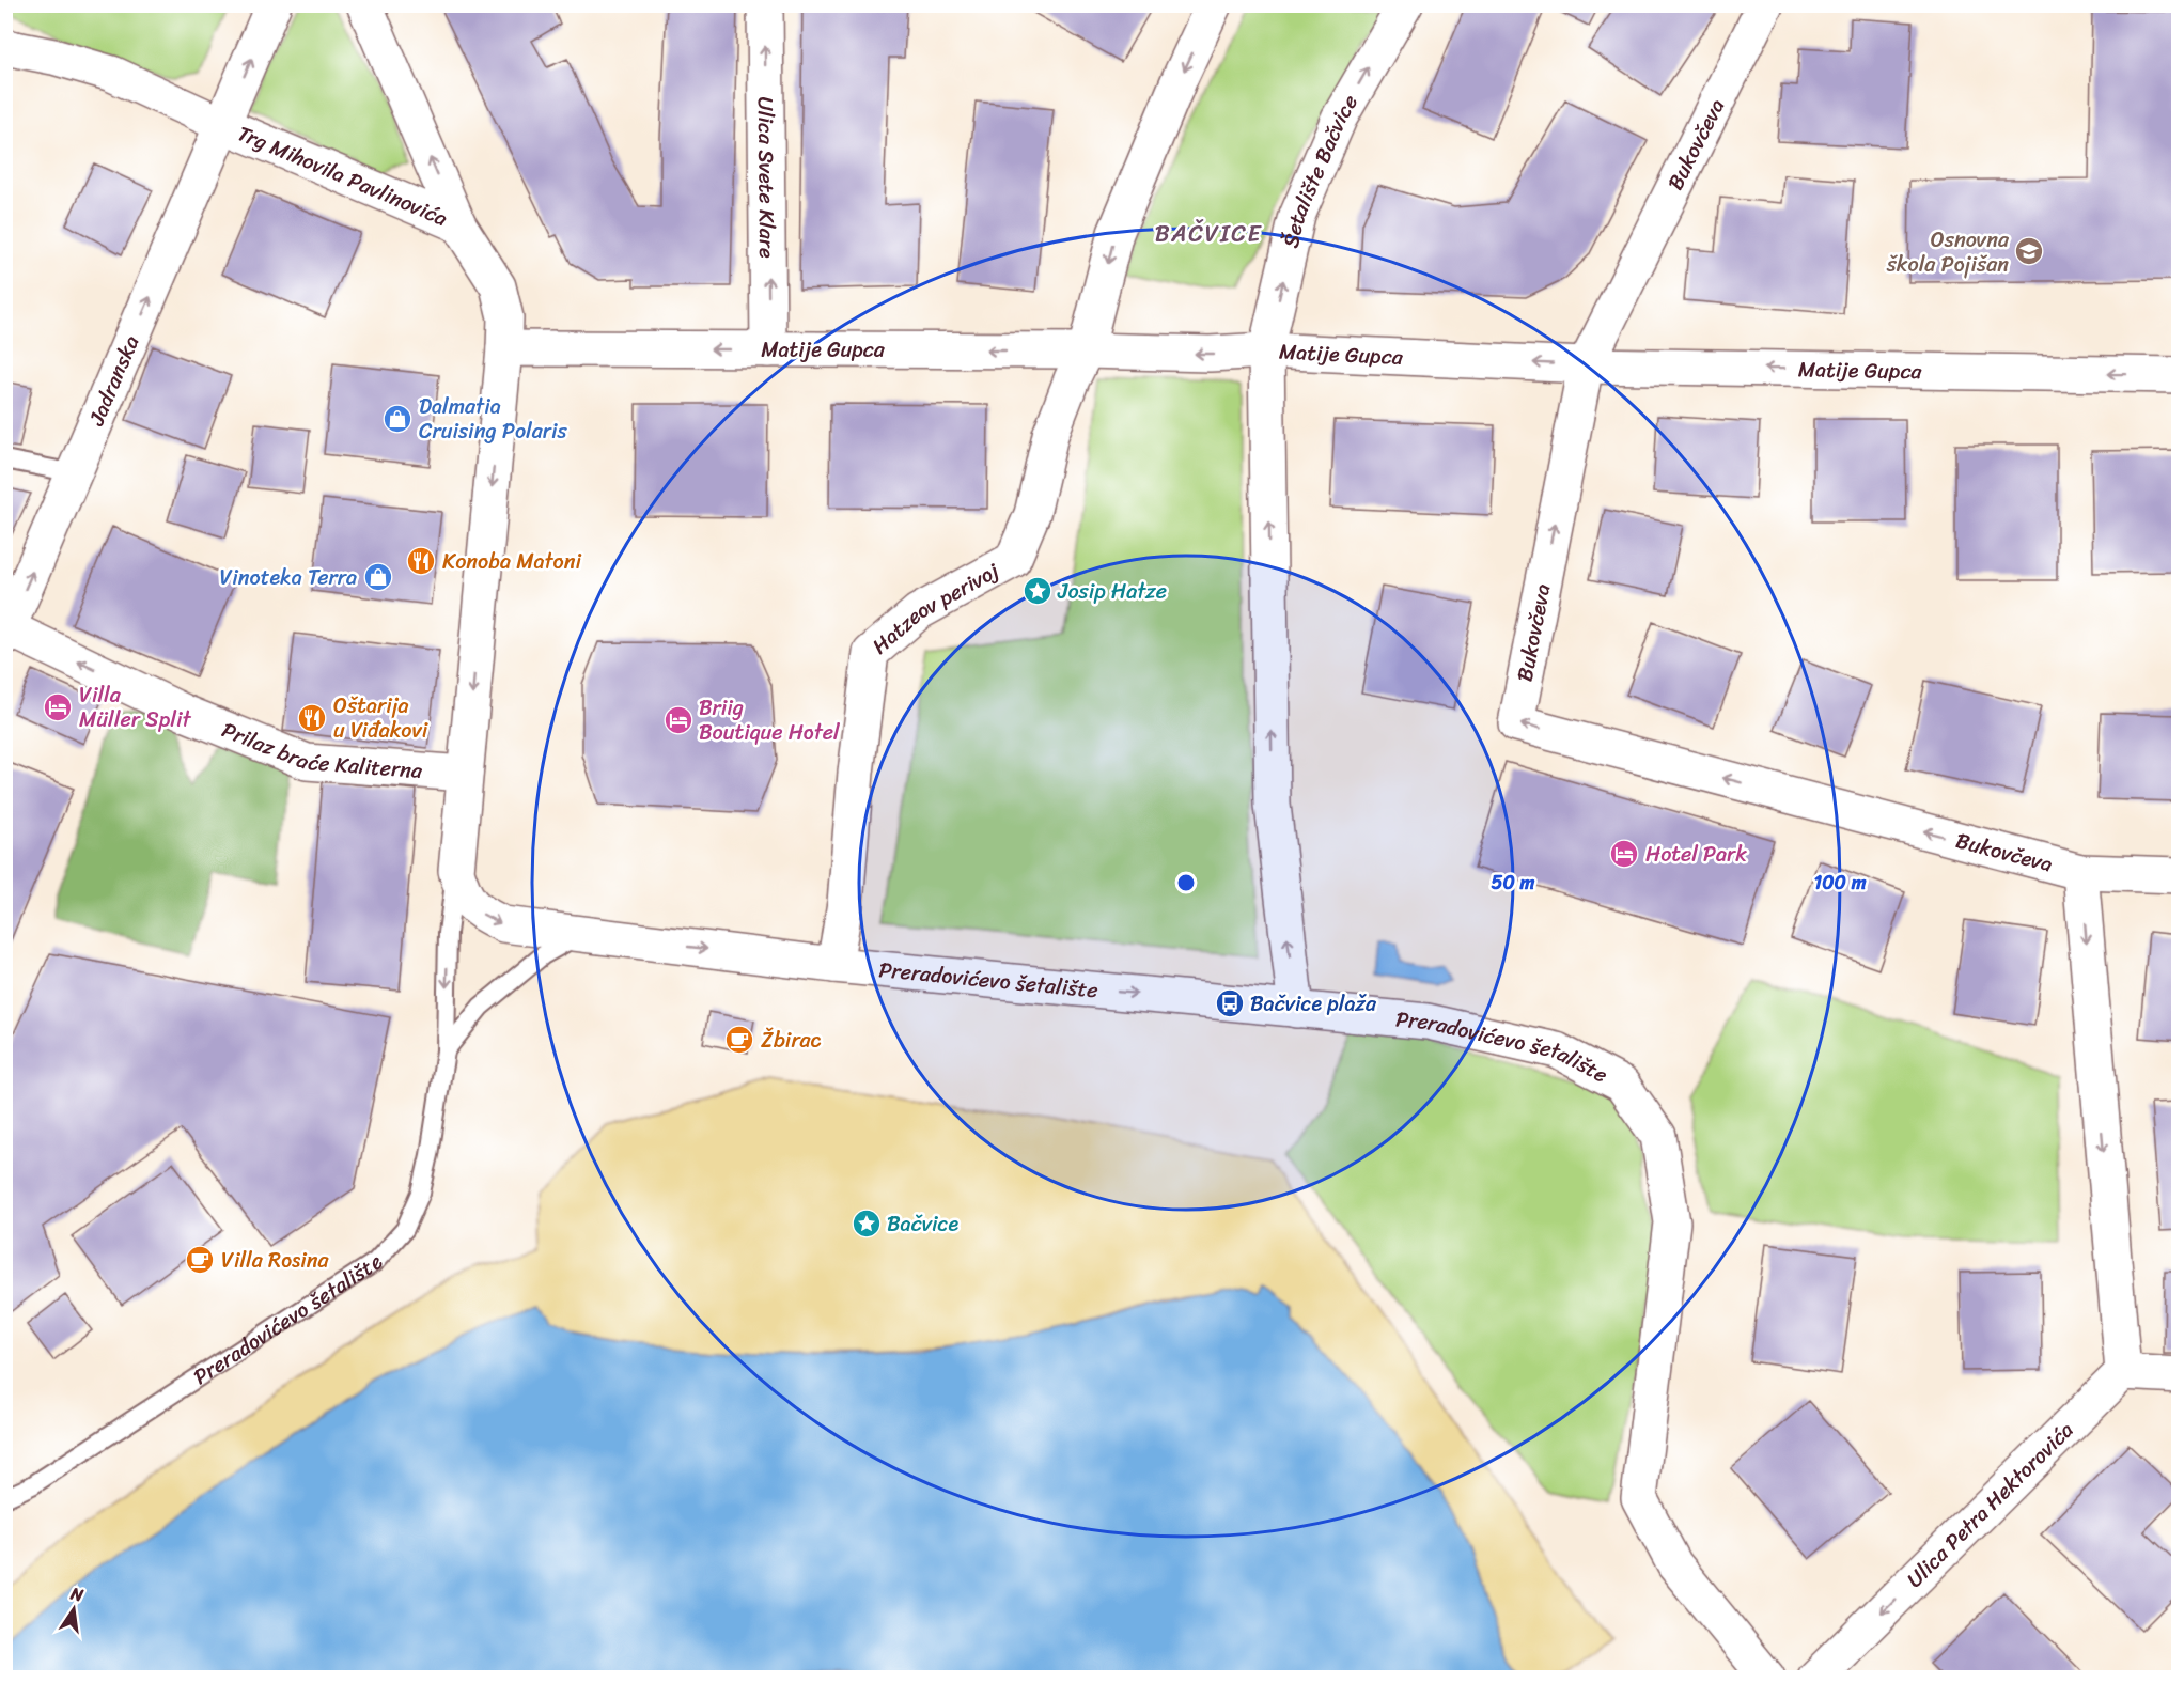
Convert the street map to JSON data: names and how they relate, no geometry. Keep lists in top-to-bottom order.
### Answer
{
  "streets": {
    "street": [
      "Bukovčeva",
      "Šetalište Bačvice",
      "Trg Mihovila Pavlinovića",
      "Ulica Svete Klare",
      "Matije Gupca",
      "Jadranska",
      "Hatzeov perivoj",
      "Prilaz braće Kaliterna",
      "Preradovićevo šetalište",
      "Ulica Petra Hektorovića"
    ]
  },
  "crossings": [
    ["Bukovčeva", "Matije Gupca"],
    ["Bukovčeva", "Ulica Petra Hektorovića"],
    ["Šetalište Bačvice", "Matije Gupca"],
    ["Trg Mihovila Pavlinovića", "Jadranska"],
    ["Ulica Svete Klare", "Matije Gupca"],
    ["Matije Gupca", "Hatzeov perivoj"],
    ["Jadranska", "Prilaz braće Kaliterna"],
    ["Hatzeov perivoj", "Preradovićevo šetalište"]
  ],
  "one_way": [
    "Matije Gupca",
    "Jadranska",
    "Prilaz braće Kaliterna",
    "Ulica Petra Hektorovića"
  ],
  "districts": ["BAČVICE"],
  "places": {
    "school or university": ["Osnovna škola Pojišan"],
    "shop": ["Dalmatia Cruising Polaris", "Vinoteka Terra"],
    "restaurant": ["Konoba Matoni", "Oštarija u Viđakovi"],
    "place": ["Josip Hatze", "Bačvice"],
    "hotel": ["Villa Müller Split", "Briig Boutique Hotel", "Hotel Park"],
    "bus stop": ["Bačvice plaža"],
    "cafe": ["Žbirac", "Villa Rosina"]
  },
  "north": "top",
  "rings": ["50 m", "100 m"]
}
